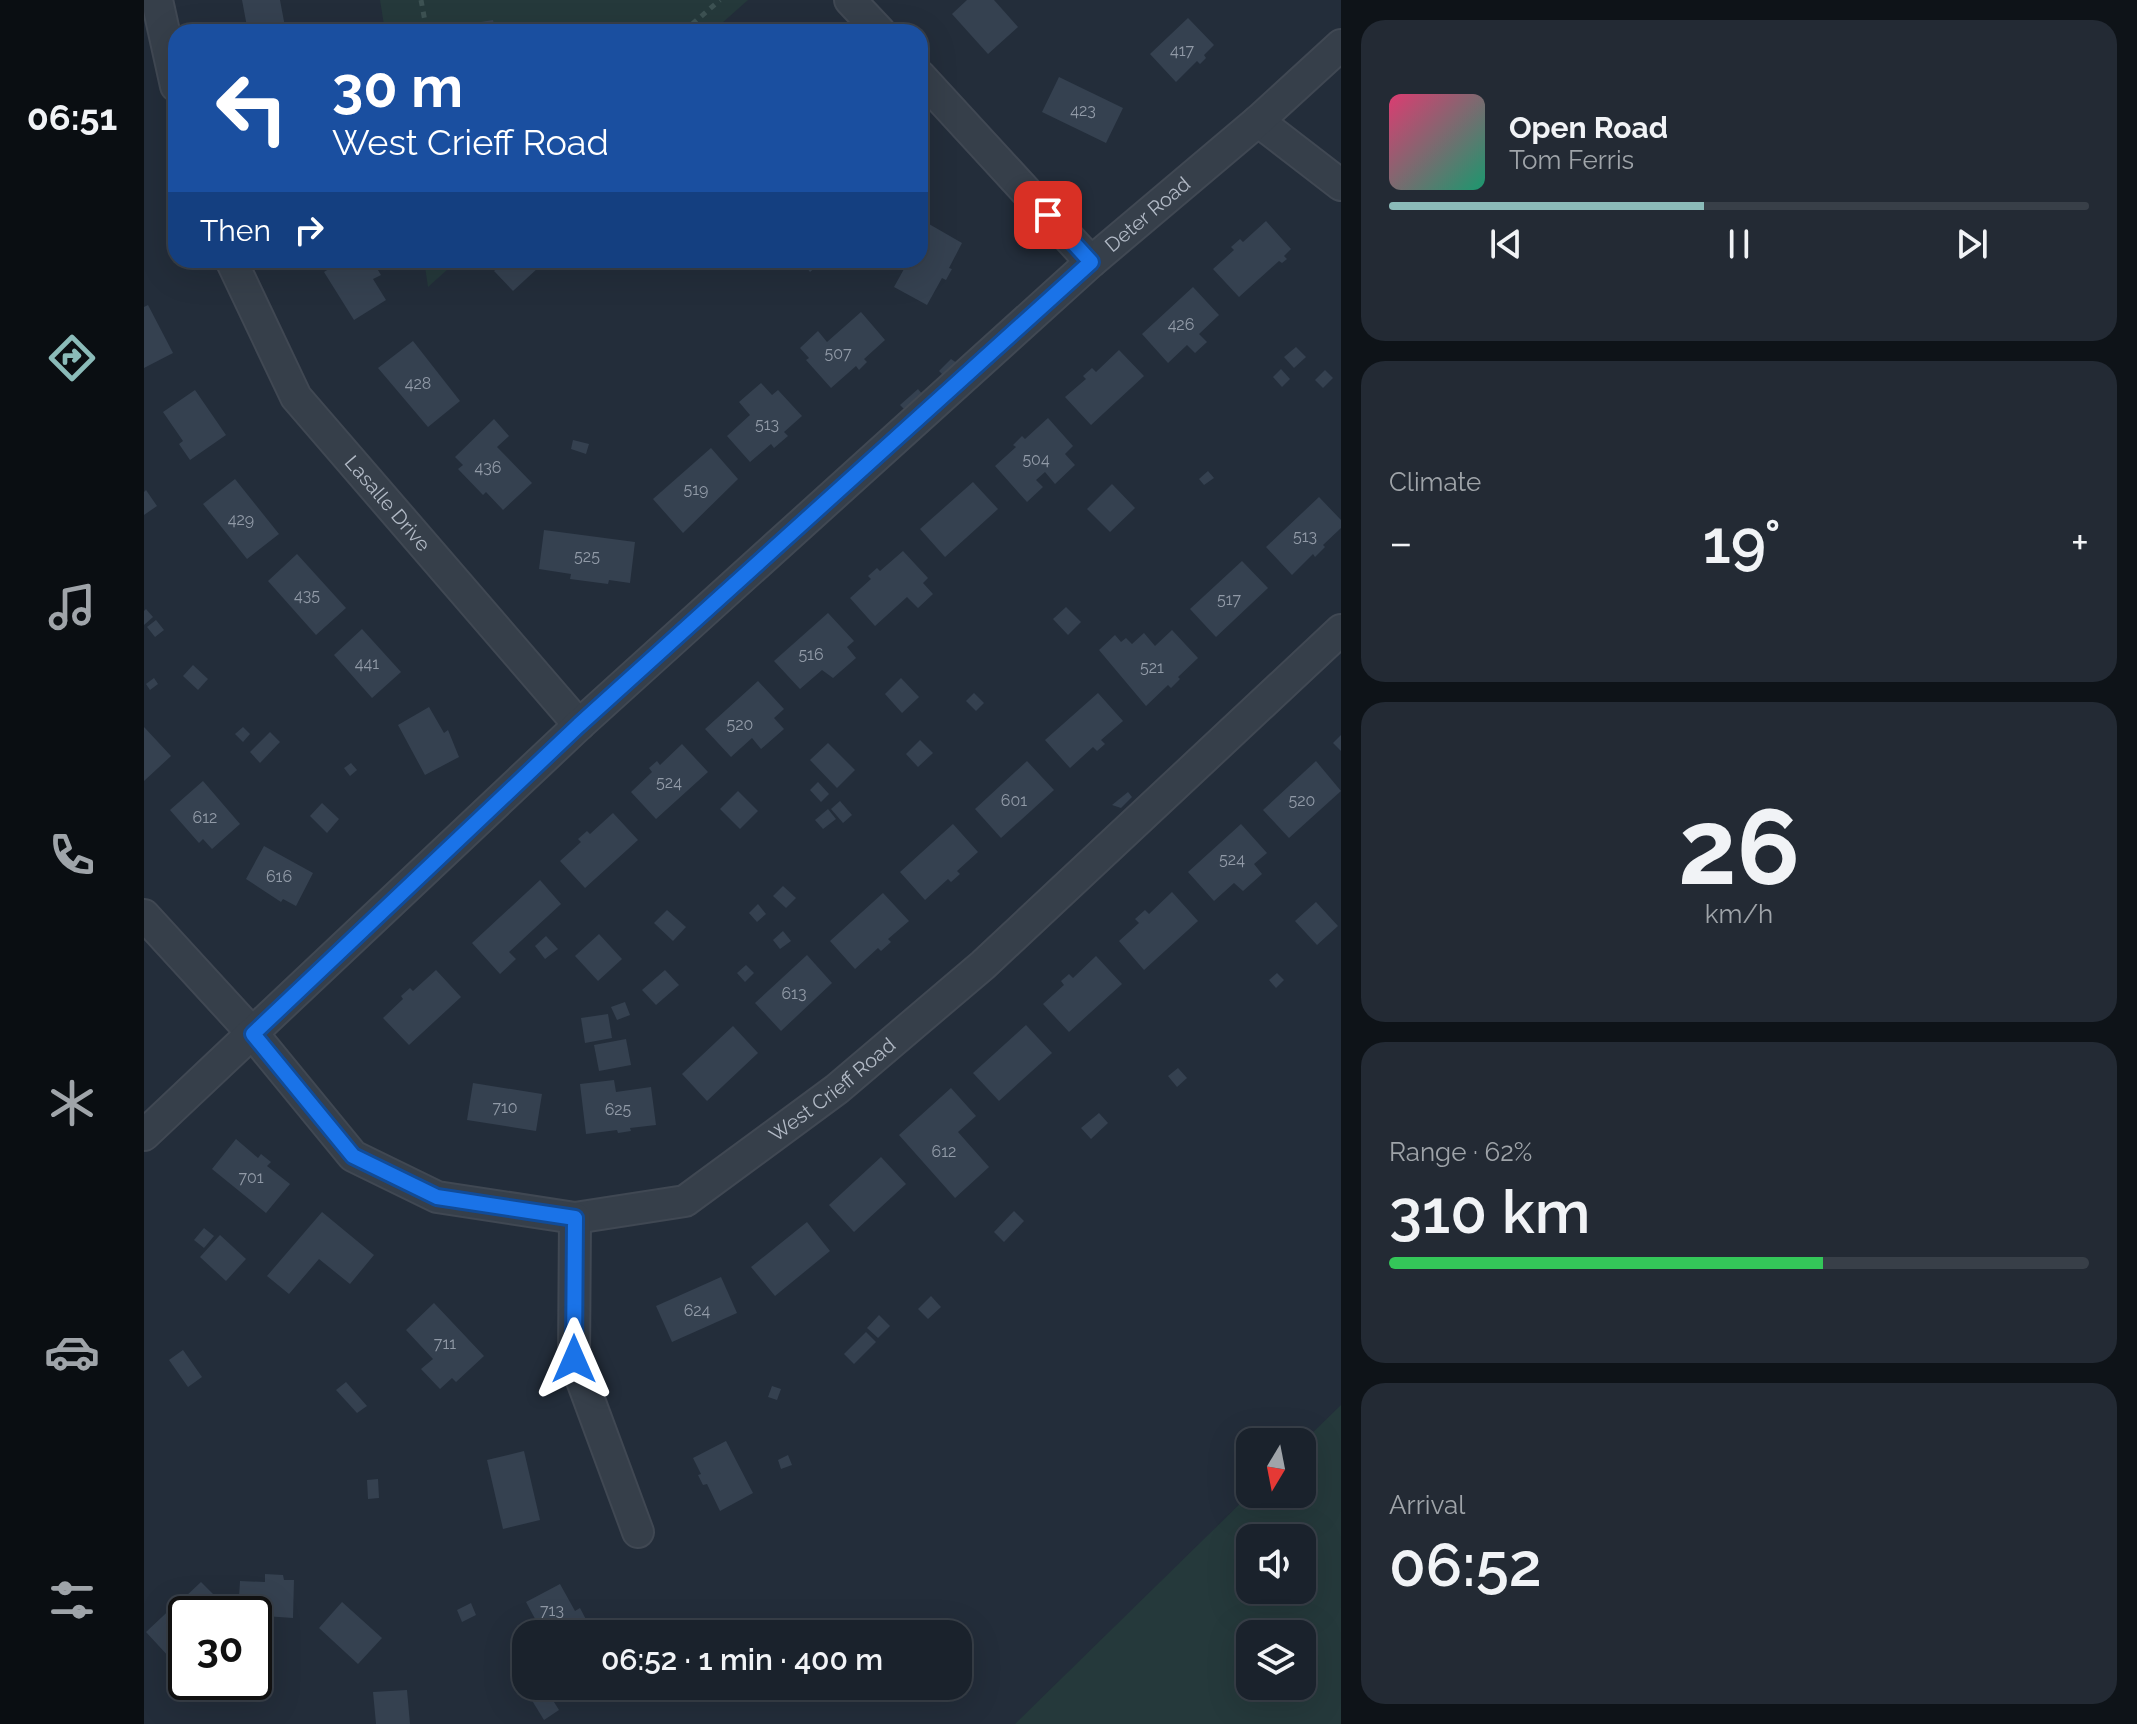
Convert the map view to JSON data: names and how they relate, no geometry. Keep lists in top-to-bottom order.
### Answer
{
  "streets": {
    "street": ["Deter Road", "Lasalle Drive", "West Crieff Road"]
  },
  "crossings": [
    ["Deter Road", "Lasalle Drive"],
    ["Deter Road", "West Crieff Road"]
  ],
  "house_numbers": [
    "417",
    "423",
    "426",
    "507",
    "428",
    "513",
    "504",
    "436",
    "519",
    "429",
    "513",
    "525",
    "435",
    "517",
    "516",
    "441",
    "521",
    "520",
    "524",
    "601",
    "520",
    "612",
    "524",
    "616",
    "613",
    "710",
    "625",
    "612",
    "701",
    "624",
    "711",
    "713"
  ],
  "north": "bottom",
  "page": {
    "tabs": "06:51",
    "turn": ["30 m", "West Crieff Road"],
    "song": ["Open Road", "Tom Ferris"],
    "then": "Then",
    "tile": [
      "Climate",
      ["26", "km/h"],
      ["Range · 62%", "310 km"],
      ["Arrival", "06:52"]
    ],
    "heat": ["−", "19°", "+"],
    "limit": "30",
    "trip": "06:52 · 1 min · 400 m"
  }
}
